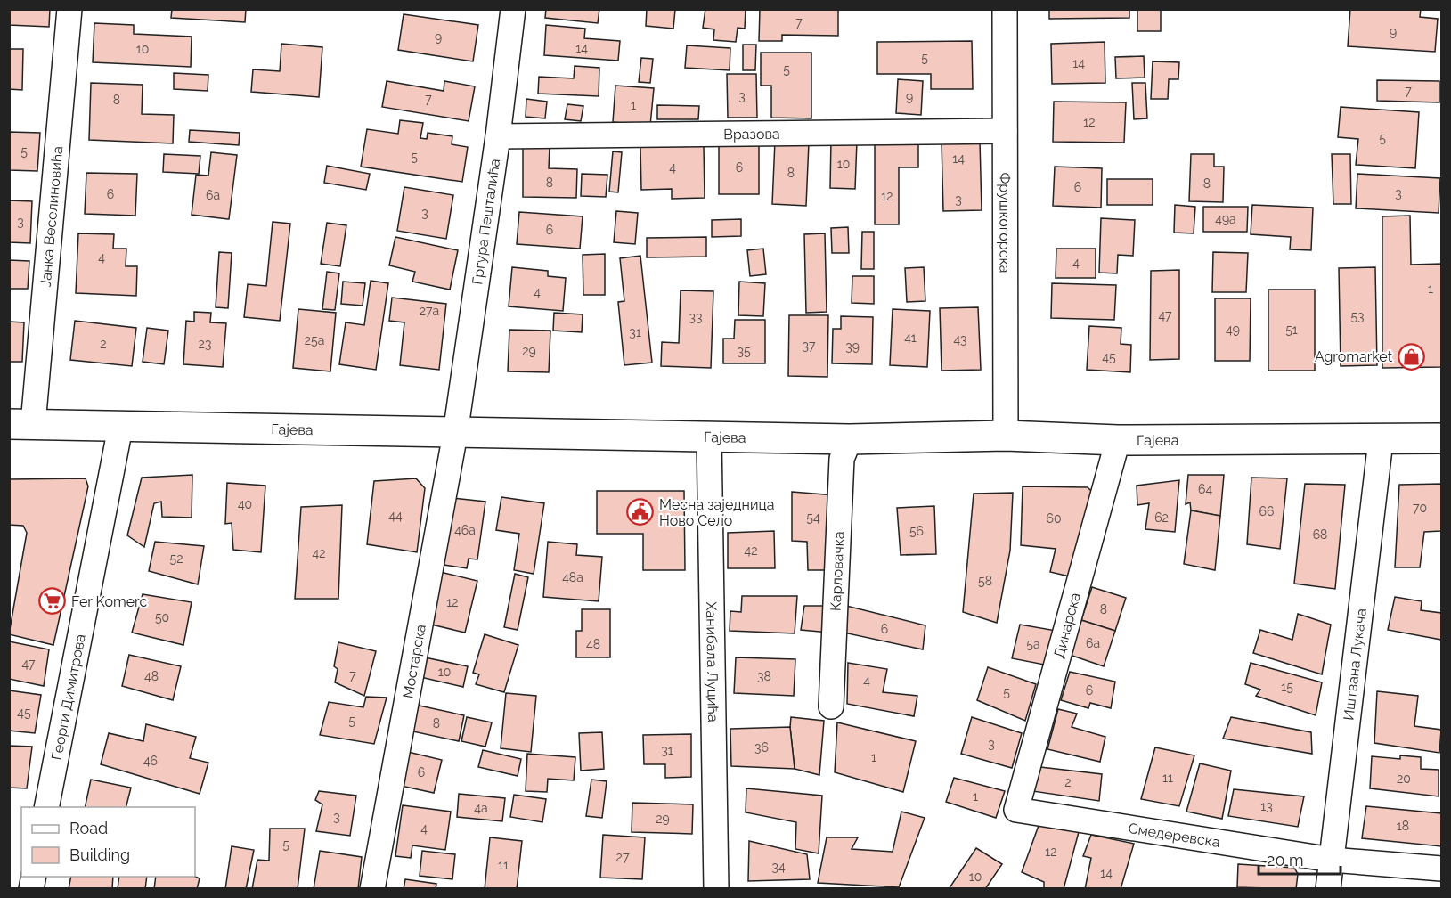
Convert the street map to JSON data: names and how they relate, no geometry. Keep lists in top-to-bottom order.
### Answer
{
  "streets": {
    "street": [
      "Вразова",
      "Јанка Веселиновића",
      "Гргура Пешталића",
      "Фрушкогорска",
      "Гајева",
      "Карловачка",
      "Динарска",
      "Мостарска",
      "Ханибала Луцића",
      "Иштвана Лукача",
      "Георги Димитрова",
      "Смедеревска"
    ]
  },
  "crossings": [
    ["Вразова", "Гргура Пешталића"],
    ["Вразова", "Фрушкогорска"],
    ["Јанка Веселиновића", "Гајева"],
    ["Гргура Пешталића", "Гајева"],
    ["Гргура Пешталића", "Мостарска"],
    ["Фрушкогорска", "Гајева"],
    ["Гајева", "Карловачка"],
    ["Гајева", "Динарска"],
    ["Гајева", "Мостарска"],
    ["Гајева", "Ханибала Луцића"],
    ["Гајева", "Иштвана Лукача"],
    ["Гајева", "Георги Димитрова"],
    ["Динарска", "Смедеревска"],
    ["Иштвана Лукача", "Смедеревска"]
  ],
  "places": {
    "shop": ["Agromarket"],
    "public building": ["Месна заједница Ново Село"],
    "supermarket": ["Fer Komerc"]
  },
  "house_numbers": [
    "7",
    "9",
    "9",
    "14",
    "10",
    "5",
    "14",
    "5",
    "7",
    "3",
    "9",
    "7",
    "8",
    "1",
    "12",
    "5",
    "5",
    "5",
    "14",
    "10",
    "4",
    "6",
    "8",
    "8",
    "8",
    "6",
    "3",
    "6",
    "6a",
    "12",
    "3",
    "3",
    "49a",
    "3",
    "6",
    "4",
    "4",
    "1",
    "4",
    "27a",
    "47",
    "53",
    "33",
    "49",
    "51",
    "31",
    "41",
    "43",
    "25a",
    "2",
    "23",
    "37",
    "39",
    "29",
    "35",
    "45",
    "64",
    "40",
    "70",
    "66",
    "44",
    "54",
    "62",
    "60",
    "46a",
    "56",
    "68",
    "42",
    "42",
    "52",
    "48a",
    "58",
    "12",
    "8",
    "50",
    "6",
    "6a",
    "48",
    "5a",
    "47",
    "10",
    "7",
    "48",
    "38",
    "4",
    "15",
    "6",
    "5",
    "45",
    "5",
    "8",
    "3",
    "36",
    "31",
    "1",
    "46",
    "6",
    "11",
    "20",
    "2",
    "1",
    "13",
    "4a",
    "3",
    "29",
    "18",
    "4",
    "5",
    "12",
    "27",
    "11",
    "34",
    "14",
    "10"
  ],
  "legend": ["Road", "Building"],
  "scale_bar": "20 m"
}
